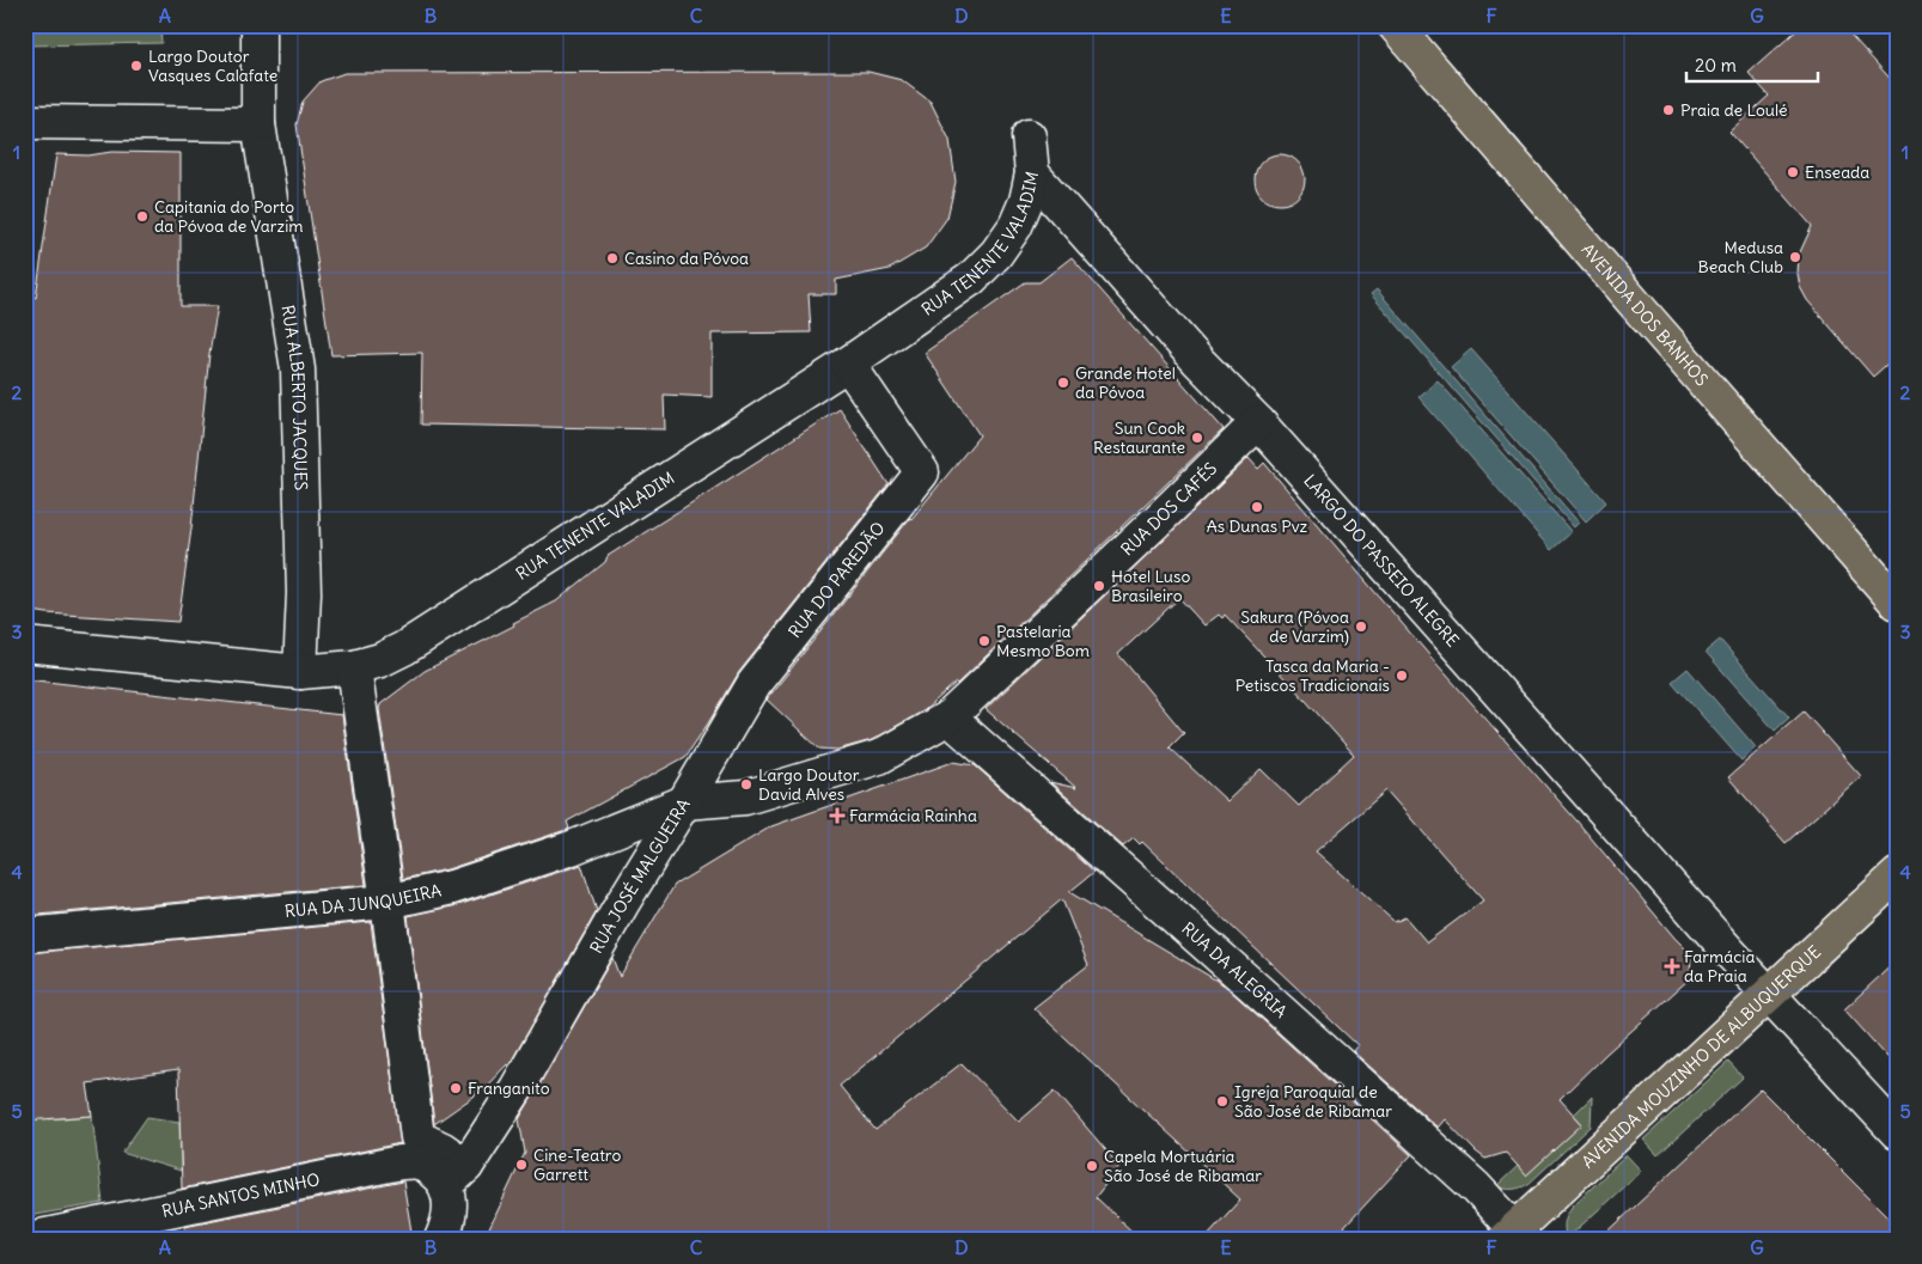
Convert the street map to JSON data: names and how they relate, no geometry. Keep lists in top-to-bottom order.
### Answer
{
  "streets": {
    "main road": ["AVENIDA DOS BANHOS", "AVENIDA MOUZINHO DE ALBUQUERQUE"],
    "street": [
      "RUA TENENTE VALADIM",
      "RUA ALBERTO JACQUES",
      "RUA DOS CAFÉS",
      "LARGO DO PASSEIO ALEGRE",
      "RUA DO PAREDÃO",
      "RUA JOSÉ MALGUEIRA",
      "RUA DA JUNQUEIRA",
      "RUA DA ALEGRIA",
      "RUA SANTOS MINHO"
    ]
  },
  "crossings": [
    ["RUA TENENTE VALADIM", "RUA ALBERTO JACQUES"],
    ["RUA TENENTE VALADIM", "LARGO DO PASSEIO ALEGRE"],
    ["RUA TENENTE VALADIM", "RUA DO PAREDÃO"],
    ["RUA DOS CAFÉS", "LARGO DO PASSEIO ALEGRE"],
    ["RUA DOS CAFÉS", "RUA JOSÉ MALGUEIRA"],
    ["RUA DOS CAFÉS", "RUA DA ALEGRIA"],
    ["LARGO DO PASSEIO ALEGRE", "AVENIDA MOUZINHO DE ALBUQUERQUE"],
    ["RUA DO PAREDÃO", "RUA JOSÉ MALGUEIRA"],
    ["RUA DO PAREDÃO", "RUA DA JUNQUEIRA"],
    ["RUA JOSÉ MALGUEIRA", "RUA DA JUNQUEIRA"],
    ["RUA JOSÉ MALGUEIRA", "RUA DA ALEGRIA"],
    ["RUA JOSÉ MALGUEIRA", "RUA SANTOS MINHO"],
    ["RUA DA ALEGRIA", "AVENIDA MOUZINHO DE ALBUQUERQUE"]
  ],
  "places": {
    "other": [
      "Largo Doutor Vasques Calafate",
      "Praia de Loulé",
      "Enseada",
      "Capitania do Porto da Póvoa de Varzim",
      "Medusa Beach Club",
      "Casino da Póvoa",
      "Grande Hotel da Póvoa",
      "Sun Cook Restaurante",
      "As Dunas Pvz",
      "Hotel Luso Brasileiro",
      "Sakura (Póvoa de Varzim)",
      "Pastelaria Mesmo Bom",
      "Tasca da Maria - Petiscos Tradicionais",
      "Largo Doutor David Alves",
      "Franganito",
      "Igreja Paroquial de São José de Ribamar",
      "Cine-Teatro Garrett",
      "Capela Mortuária São José de Ribamar"
    ],
    "health": ["Farmácia Rainha", "Farmácia da Praia"]
  },
  "scale_bar": "20 m",
  "grid": {
    "columns": [
      "A",
      "B",
      "C",
      "D",
      "E",
      "F",
      "G"
    ],
    "rows": [
      "1",
      "2",
      "3",
      "4",
      "5"
    ]
  }
}
